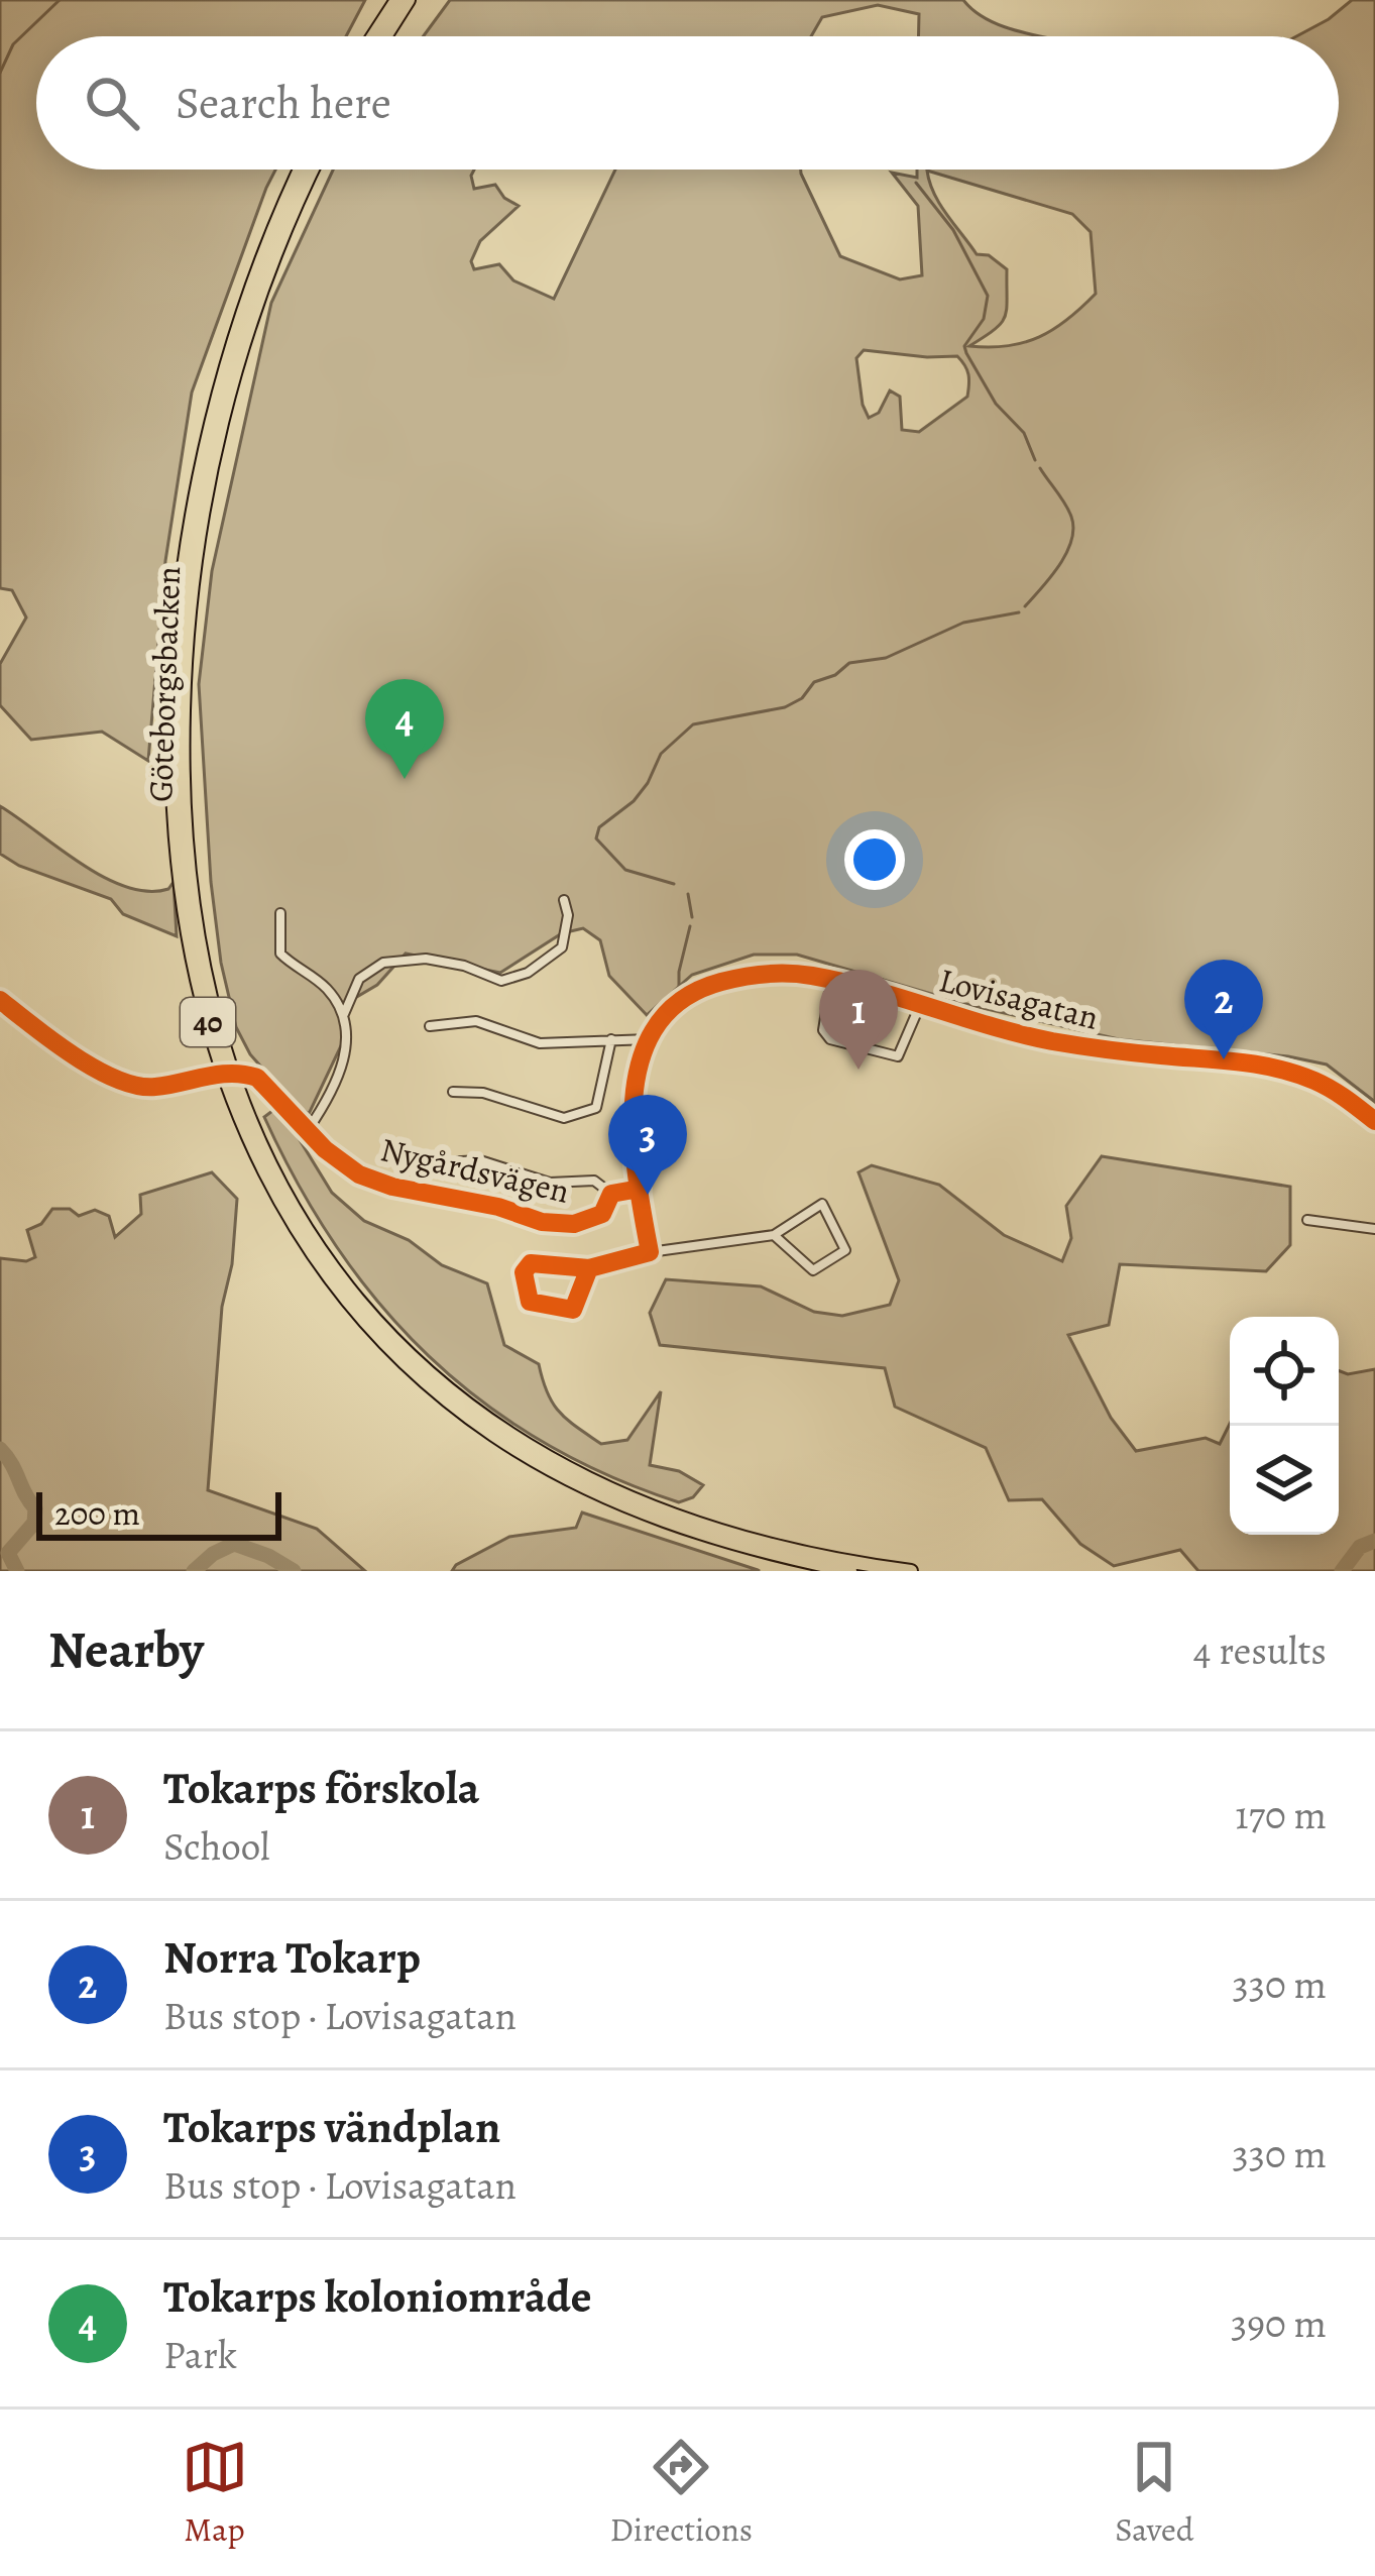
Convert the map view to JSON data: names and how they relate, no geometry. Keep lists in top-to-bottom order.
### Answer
{
  "streets": {
    "highway": ["Göteborgsbacken", "40"],
    "street": ["Lovisagatan", "Nygårdsvägen"]
  },
  "crossings": [
    ["Lovisagatan", "Nygårdsvägen"]
  ],
  "scale_bar": "200 m",
  "page": {
    "search": "Search here",
    "pins": [
      "4",
      "2",
      "1",
      "3"
    ],
    "scale": "200 m",
    "heading": ["Nearby", "4 results"],
    "list": [
      {
        "mark": "1",
        "name": "Tokarps förskola",
        "note": "School",
        "value": "170 m"
      },
      {
        "mark": "2",
        "name": "Norra Tokarp",
        "note": "Bus stop · Lovisagatan",
        "value": "330 m"
      },
      {
        "mark": "3",
        "name": "Tokarps vändplan",
        "note": "Bus stop · Lovisagatan",
        "value": "330 m"
      },
      {
        "mark": "4",
        "name": "Tokarps koloniområde",
        "note": "Park",
        "value": "390 m"
      }
    ],
    "nav": ["Map", "Directions", "Saved"]
  }
}
